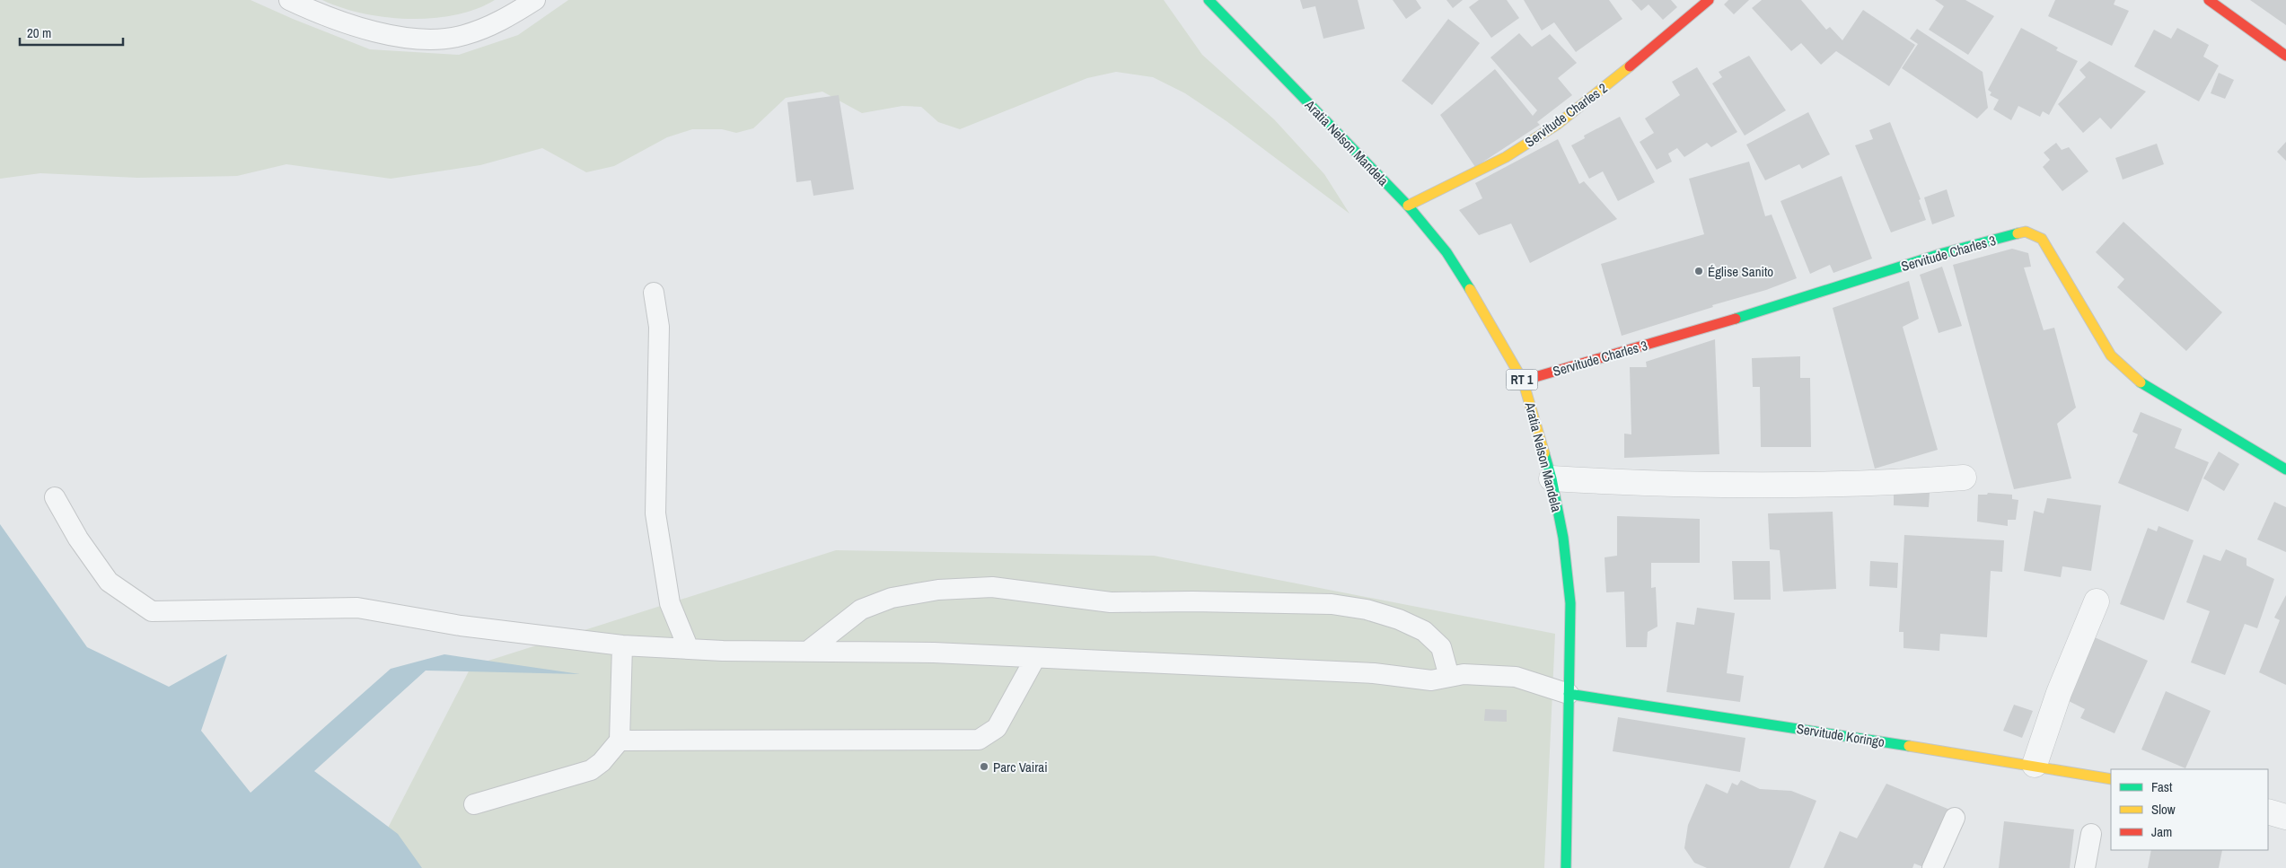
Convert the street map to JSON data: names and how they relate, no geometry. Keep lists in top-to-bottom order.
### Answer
{
  "streets": {
    "street": [
      "Servitude Charles 2",
      "Aratia Nelson Mandela",
      "Servitude Charles 3",
      "RT 1",
      "Servitude Koringo"
    ]
  },
  "crossings": [
    ["Servitude Charles 2", "Aratia Nelson Mandela"],
    ["Aratia Nelson Mandela", "Servitude Charles 3"],
    ["Aratia Nelson Mandela", "Servitude Koringo"]
  ],
  "places": ["Église Sanito", "Parc Vairai"],
  "legend": ["Fast", "Slow", "Jam"],
  "scale_bar": "20 m"
}
